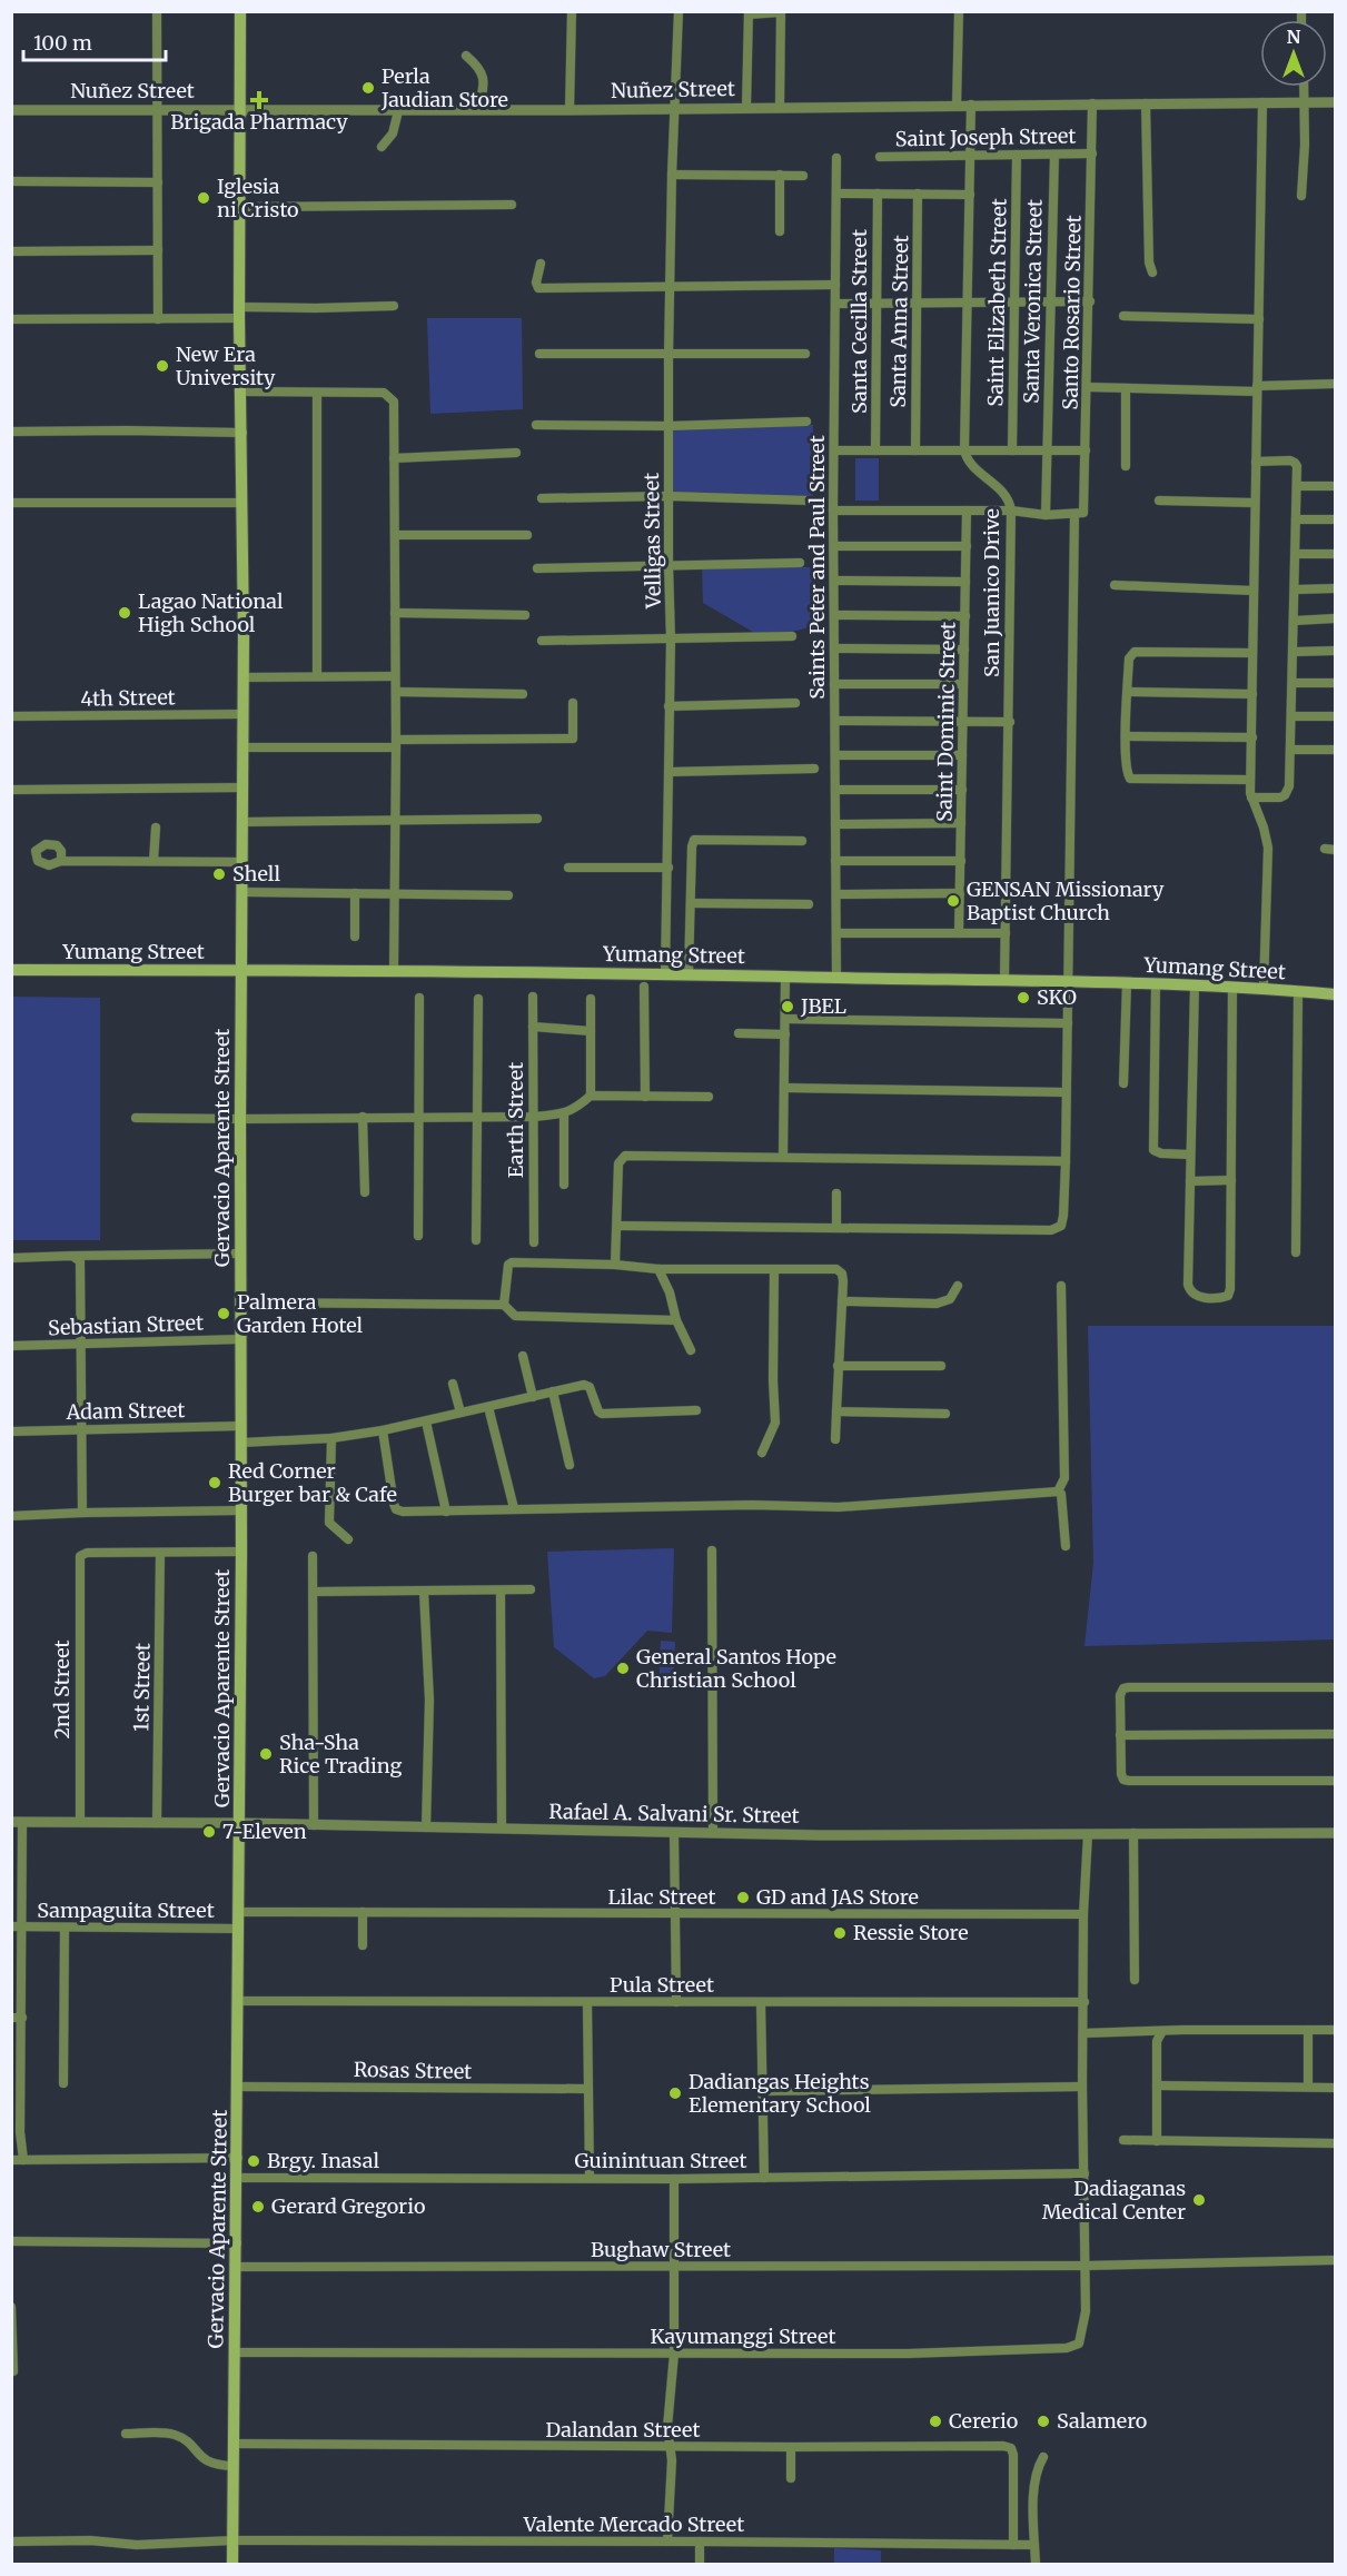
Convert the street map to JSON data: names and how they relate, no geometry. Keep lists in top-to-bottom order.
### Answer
{
  "streets": {
    "main road": ["Yumang Street", "Gervacio Aparente Street"],
    "street": [
      "Nuñez Street",
      "Saint Joseph Street",
      "Santa Veronica Street",
      "Saint Elizabeth Street",
      "Santo Rosario Street",
      "Santa Cecilla Street",
      "Santa Anna Street",
      "Velligas Street",
      "Saints Peter and Paul Street",
      "San Juanico Drive",
      "4th Street",
      "Saint Dominic Street",
      "Earth Street",
      "Sebastian Street",
      "Adam Street",
      "1st Street",
      "2nd Street",
      "Rafael A. Salvani Sr. Street",
      "Lilac Street",
      "Sampaguita Street",
      "Pula Street",
      "Rosas Street",
      "Guinintuan Street",
      "Bughaw Street",
      "Kayumanggi Street",
      "Dalandan Street",
      "Valente Mercado Street"
    ]
  },
  "crossings": [
    ["Nuñez Street", "Santo Rosario Street"],
    ["Nuñez Street", "Velligas Street"],
    ["Nuñez Street", "Gervacio Aparente Street"],
    ["Saint Joseph Street", "Santa Veronica Street"],
    ["Saint Joseph Street", "Saint Elizabeth Street"],
    ["Saint Joseph Street", "Santo Rosario Street"],
    ["Velligas Street", "Yumang Street"],
    ["Saints Peter and Paul Street", "Yumang Street"],
    ["San Juanico Drive", "Yumang Street"],
    ["4th Street", "Gervacio Aparente Street"],
    ["Yumang Street", "Gervacio Aparente Street"],
    ["Gervacio Aparente Street", "Sebastian Street"],
    ["Gervacio Aparente Street", "Adam Street"],
    ["Gervacio Aparente Street", "Rafael A. Salvani Sr. Street"],
    ["Gervacio Aparente Street", "Lilac Street"],
    ["Gervacio Aparente Street", "Sampaguita Street"],
    ["Gervacio Aparente Street", "Pula Street"],
    ["Gervacio Aparente Street", "Rosas Street"],
    ["Gervacio Aparente Street", "Guinintuan Street"],
    ["Gervacio Aparente Street", "Bughaw Street"],
    ["Gervacio Aparente Street", "Kayumanggi Street"],
    ["Gervacio Aparente Street", "Dalandan Street"],
    ["Gervacio Aparente Street", "Valente Mercado Street"],
    ["1st Street", "2nd Street"],
    ["1st Street", "Rafael A. Salvani Sr. Street"],
    ["2nd Street", "Rafael A. Salvani Sr. Street"],
    ["Rafael A. Salvani Sr. Street", "Kayumanggi Street"],
    ["Lilac Street", "Kayumanggi Street"],
    ["Pula Street", "Kayumanggi Street"],
    ["Guinintuan Street", "Kayumanggi Street"],
    ["Bughaw Street", "Kayumanggi Street"],
    ["Dalandan Street", "Valente Mercado Street"]
  ],
  "places": {
    "other": [
      "Perla Jaudian Store",
      "Iglesia ni Cristo",
      "New Era University",
      "Lagao National High School",
      "Shell",
      "GENSAN Missionary Baptist Church",
      "SKO",
      "JBEL",
      "Palmera Garden Hotel",
      "Red Corner Burger bar & Cafe",
      "General Santos Hope Christian School",
      "Sha-Sha Rice Trading",
      "7-Eleven",
      "GD and JAS Store",
      "Ressie Store",
      "Dadiangas Heights Elementary School",
      "Brgy. Inasal",
      "Dadiaganas Medical Center",
      "Gerard Gregorio",
      "Cererio",
      "Salamero"
    ],
    "health": ["Brigada Pharmacy"]
  },
  "scale_bar": "100 m",
  "north": "top"
}
